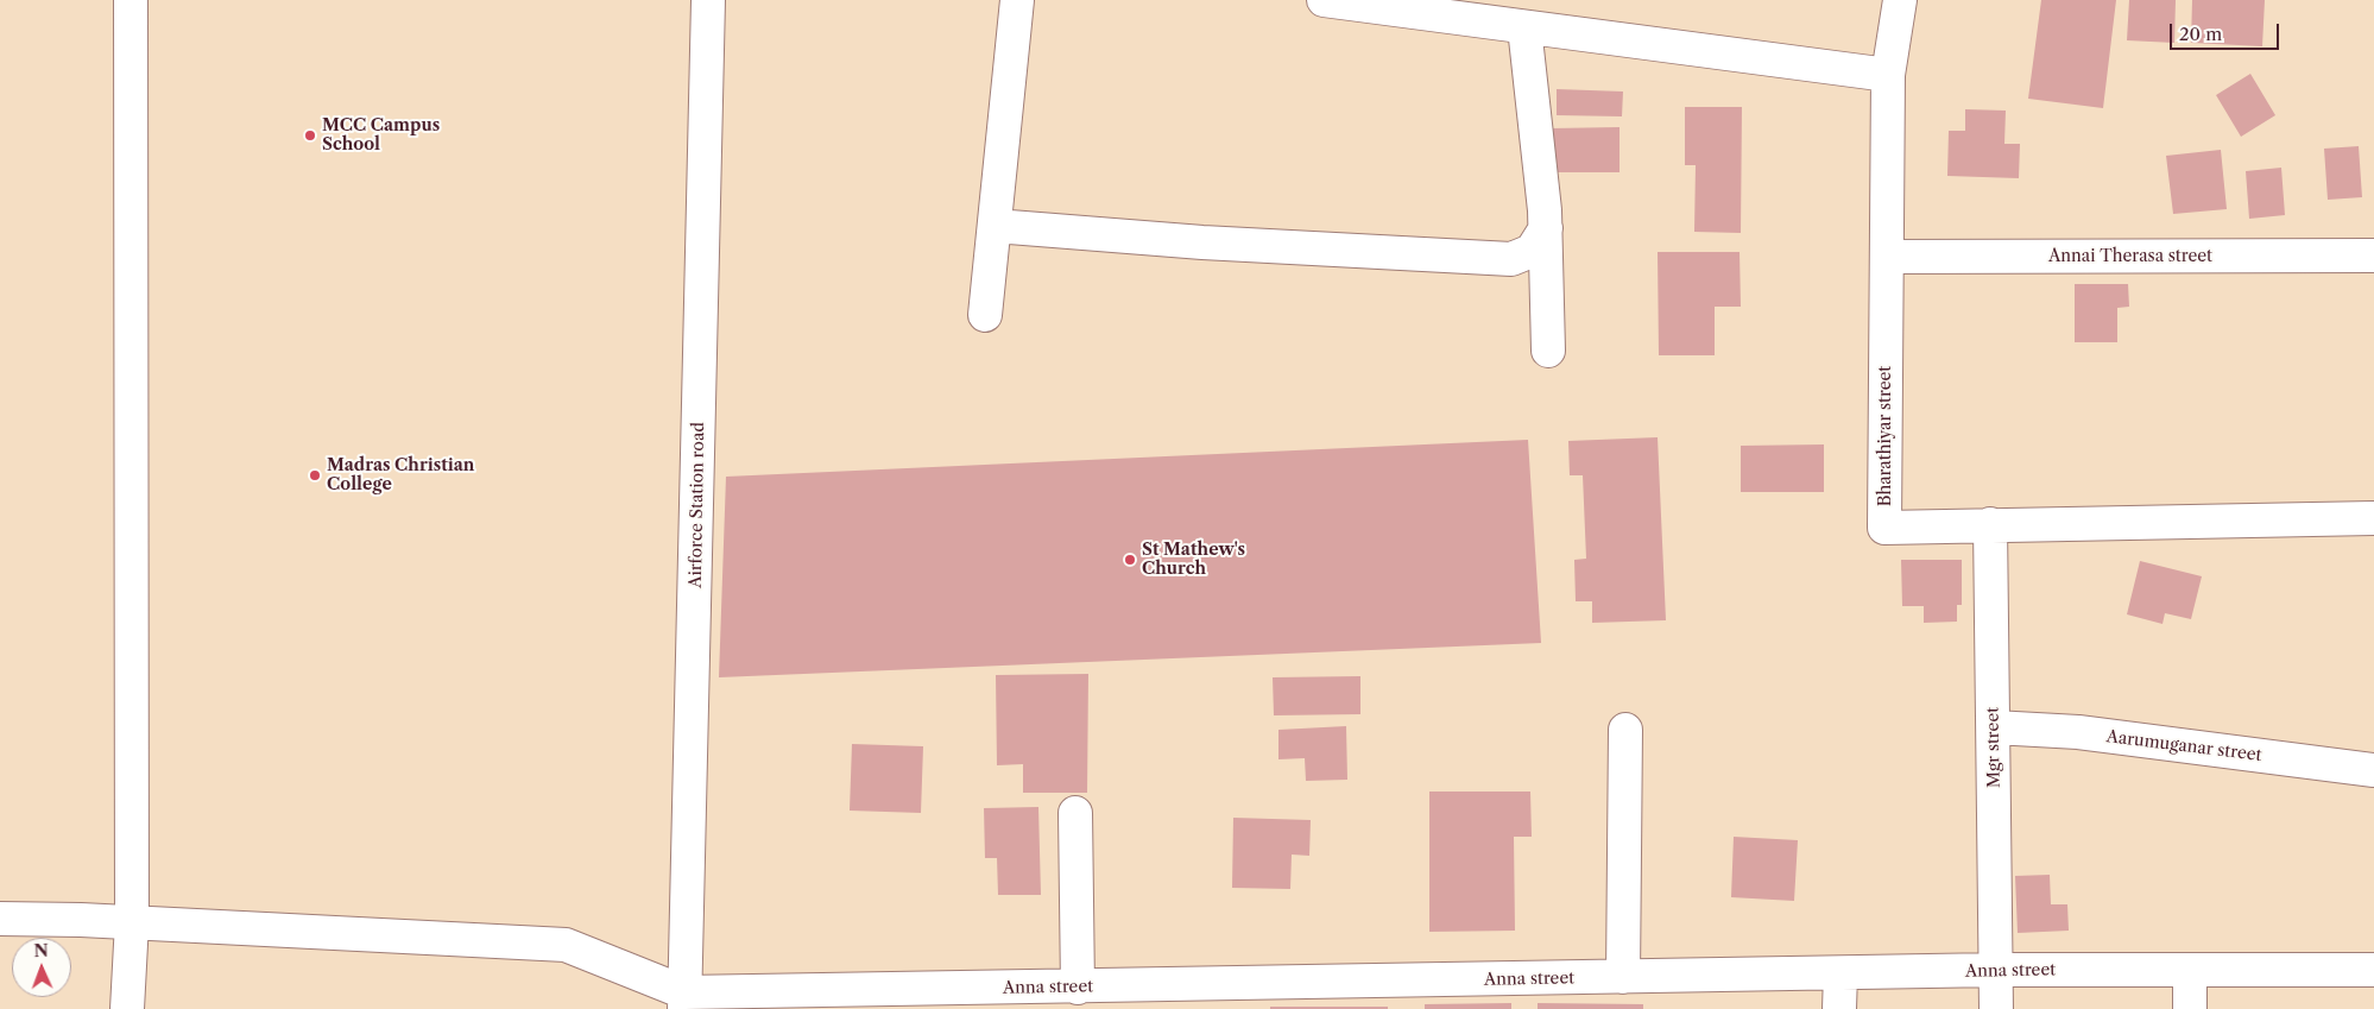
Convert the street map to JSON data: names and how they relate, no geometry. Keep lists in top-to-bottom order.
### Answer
{
  "streets": {
    "street": [
      "Annai Therasa street",
      "Bharathiyar street",
      "Airforce Station road",
      "Aarumuganar street",
      "Mgr street",
      "Anna street"
    ]
  },
  "crossings": [
    ["Annai Therasa street", "Bharathiyar street"],
    ["Bharathiyar street", "Mgr street"],
    ["Airforce Station road", "Anna street"],
    ["Aarumuganar street", "Mgr street"],
    ["Mgr street", "Anna street"]
  ],
  "places": ["MCC Campus School", "Madras Christian College", "St Mathew's Church"],
  "scale_bar": "20 m",
  "north": "top"
}
